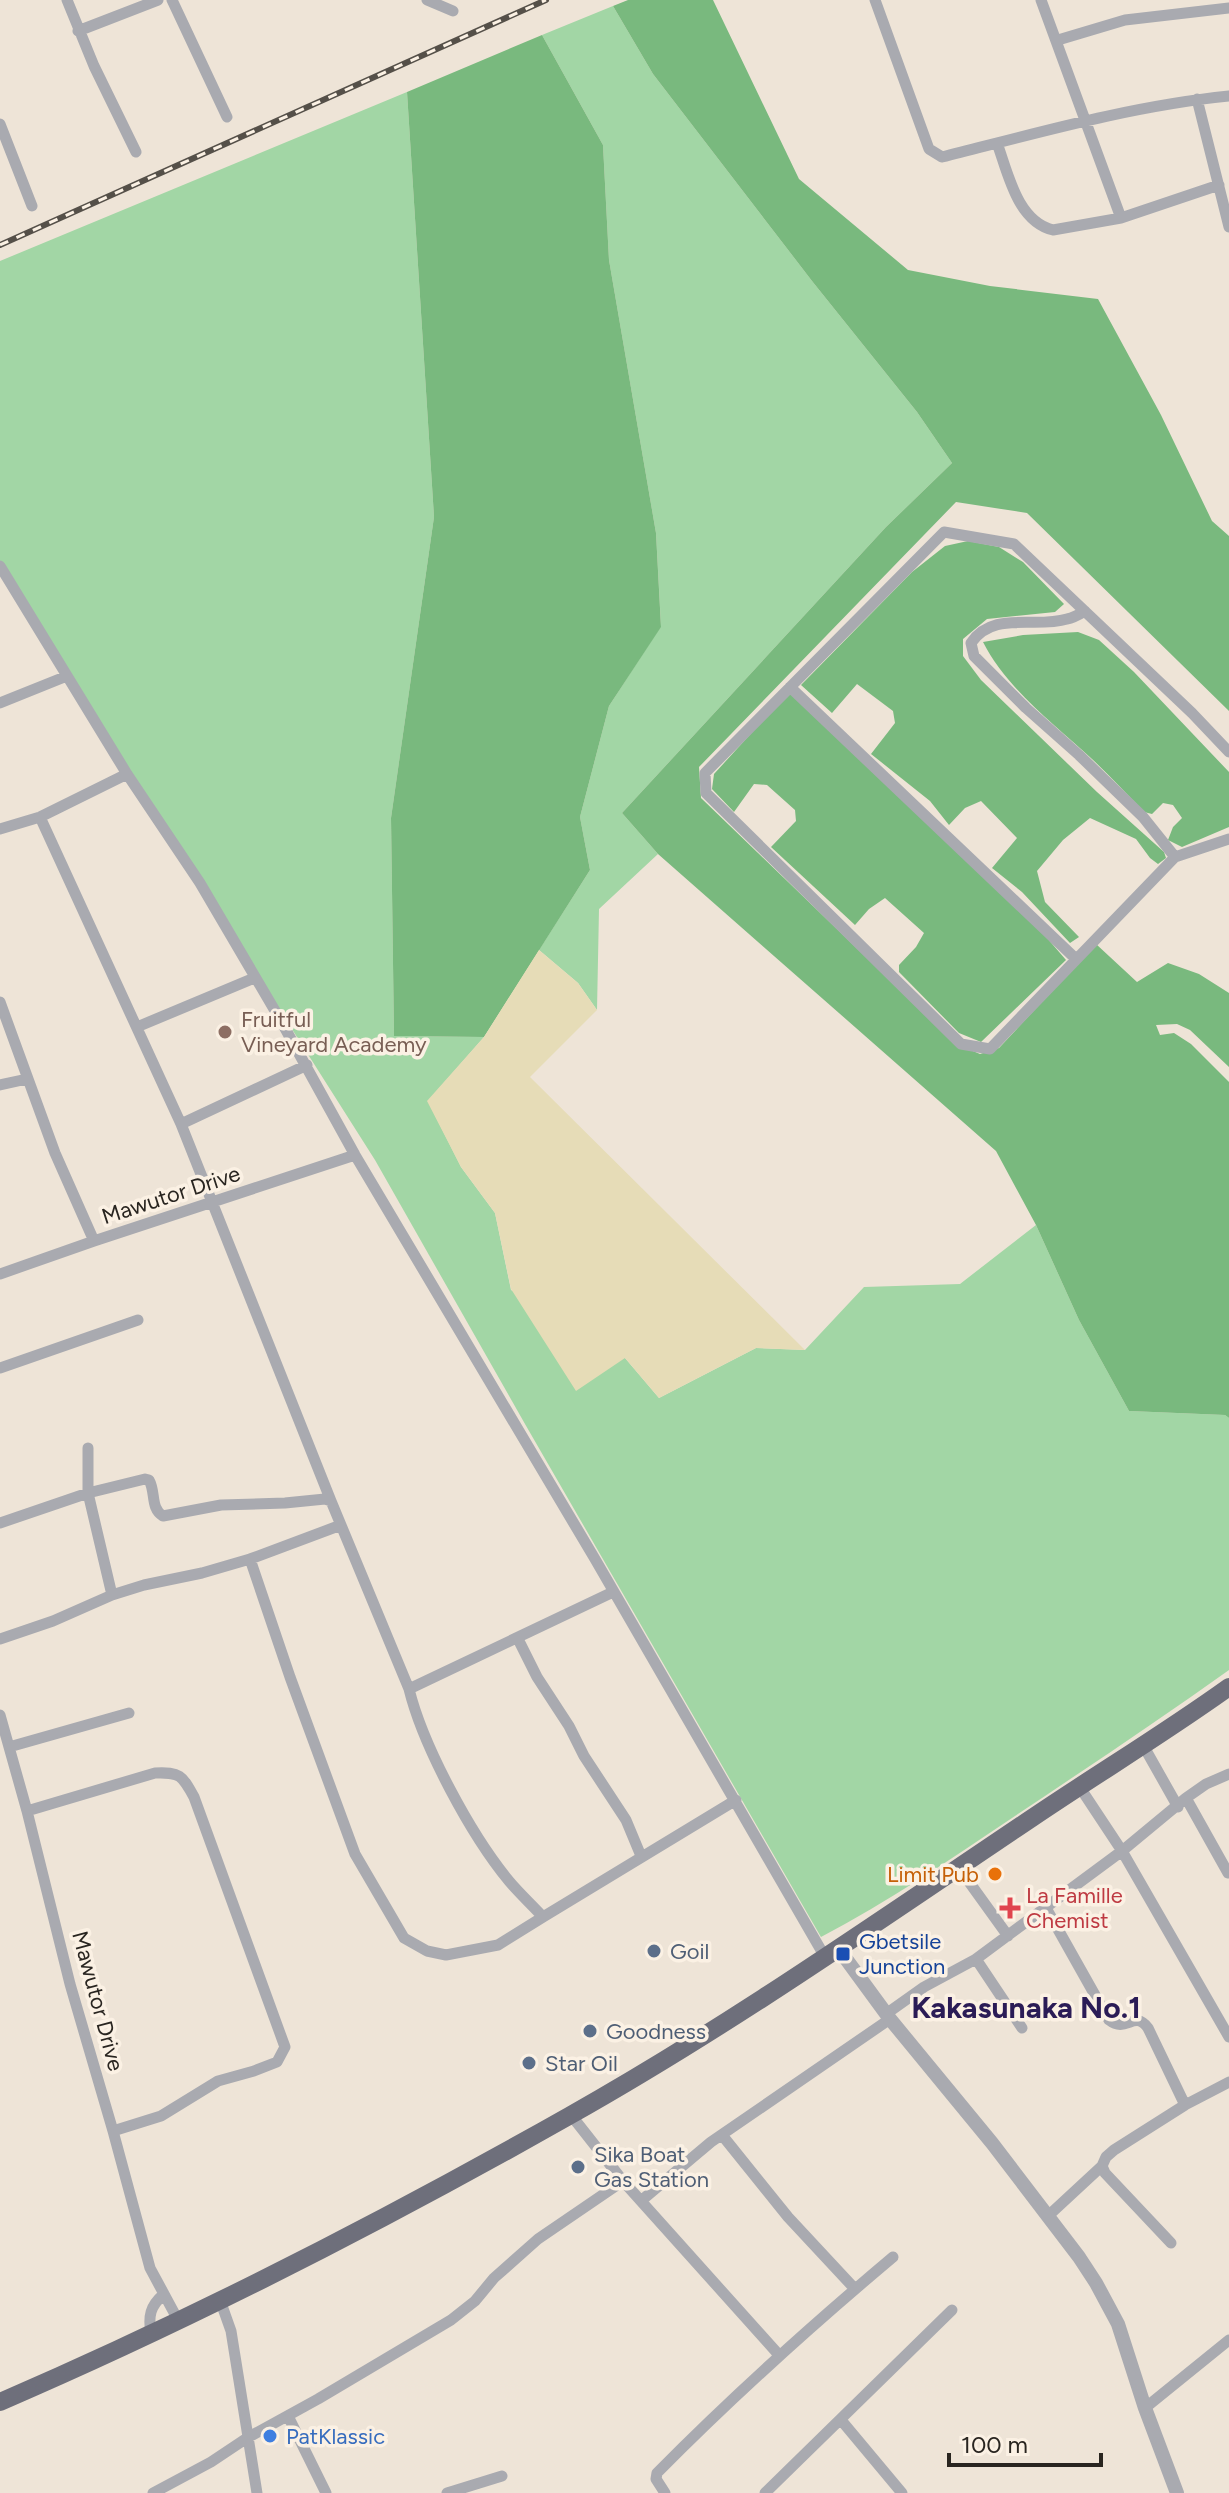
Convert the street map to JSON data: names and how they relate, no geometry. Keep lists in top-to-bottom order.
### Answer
{
  "streets": {
    "street": ["Mawutor Drive"]
  },
  "districts": ["Kakasunaka No.1"],
  "places": {
    "other": [
      "Fruitful Vineyard Academy",
      "Limit Pub",
      "Goil",
      "Goodness",
      "Star Oil",
      "Sika Boat Gas Station",
      "PatKlassic"
    ],
    "health": ["La Famille Chemist"],
    "transit": ["Gbetsile Junction"]
  },
  "scale_bar": "100 m"
}
